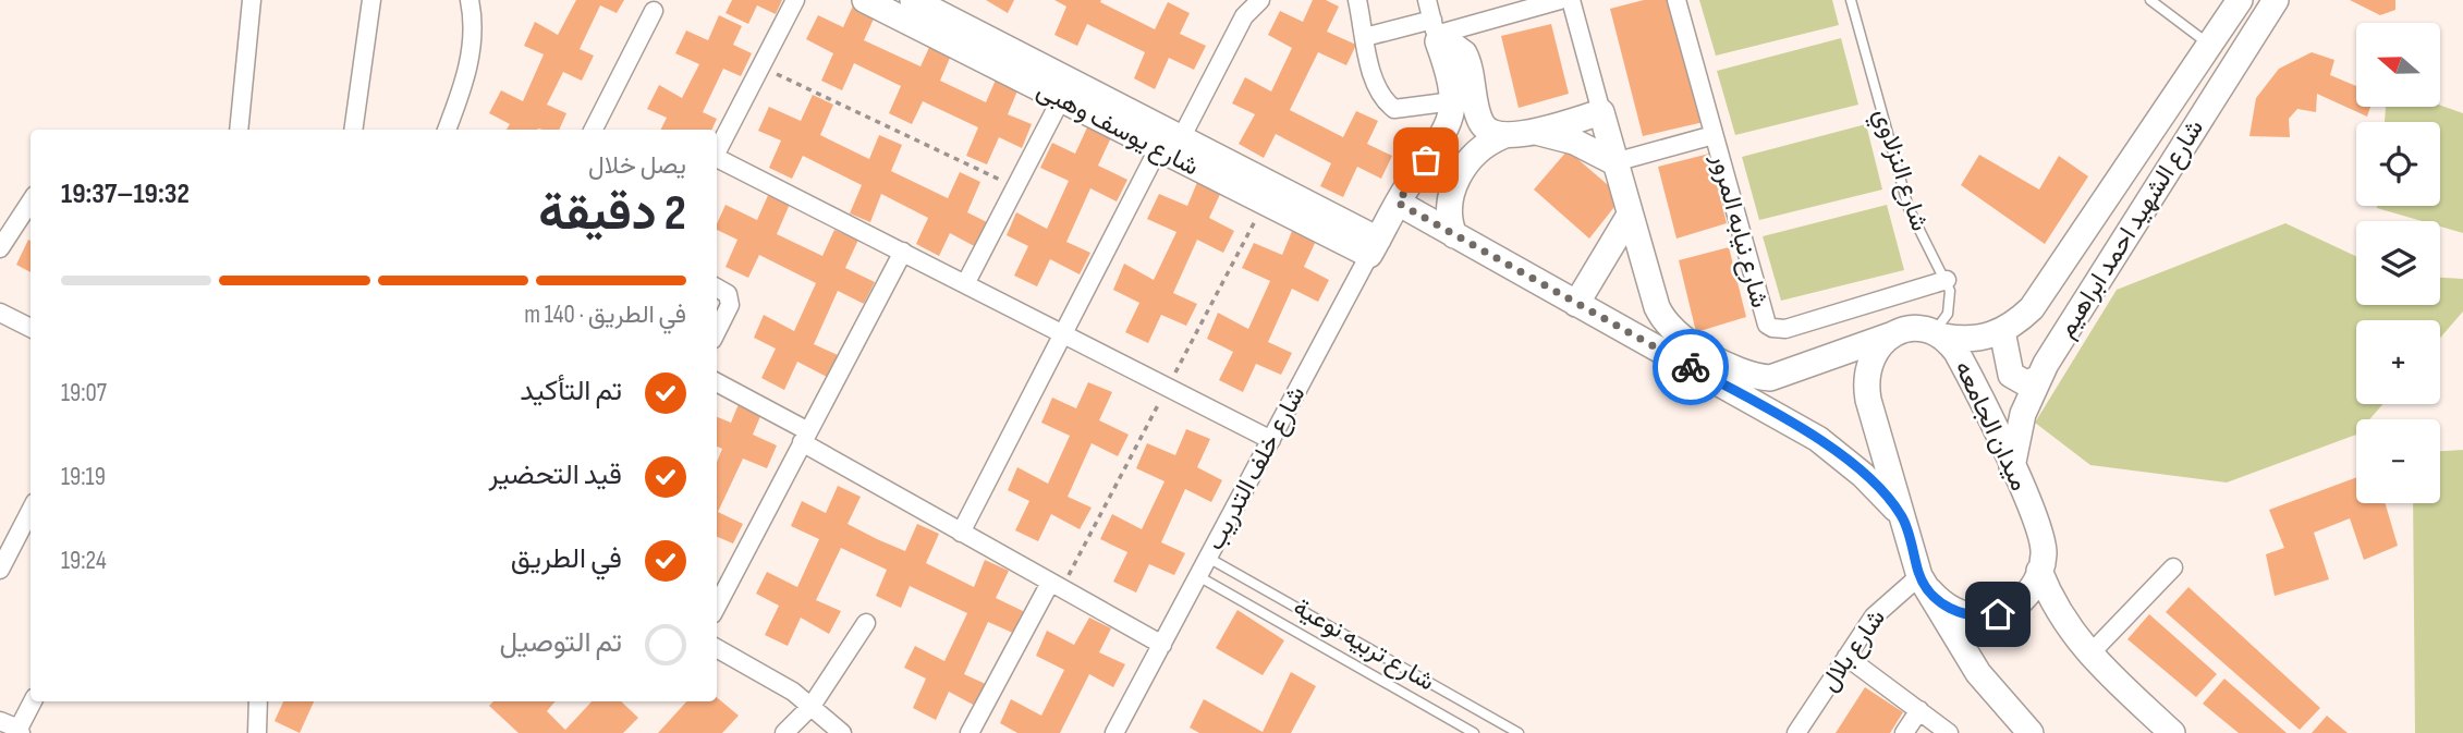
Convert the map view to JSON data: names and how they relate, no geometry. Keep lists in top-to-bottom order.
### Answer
{
  "streets": {
    "street": [
      "شارع يوسف وهبى",
      "شارع الشهيد احمد ابراهيم",
      "شارع نيابه المرور",
      "ميدان الجامعه",
      "شارع خلف التدريب",
      "شارع بلال"
    ],
    "lane": ["شارع النزلاوي", "شارع تربيه نوعية"]
  },
  "crossings": [
    ["شارع يوسف وهبى", "شارع خلف التدريب"],
    ["شارع النزلاوي", "شارع الشهيد احمد ابراهيم"],
    ["شارع النزلاوي", "شارع نيابه المرور"],
    ["شارع النزلاوي", "ميدان الجامعه"],
    ["شارع الشهيد احمد ابراهيم", "ميدان الجامعه"],
    ["شارع خلف التدريب", "شارع تربيه نوعية"]
  ],
  "north": "left",
  "page": {
    "map_buttons": ["+", "−"],
    "heading": ["2 دقيقة", "يصل خلال", "19:32–19:37"],
    "bar": "في الطريق · 140 m",
    "list": [
      ["تم التأكيد", "19:07"],
      ["قيد التحضير", "19:19"],
      ["في الطريق", "19:24"],
      "تم التوصيل"
    ]
  }
}
